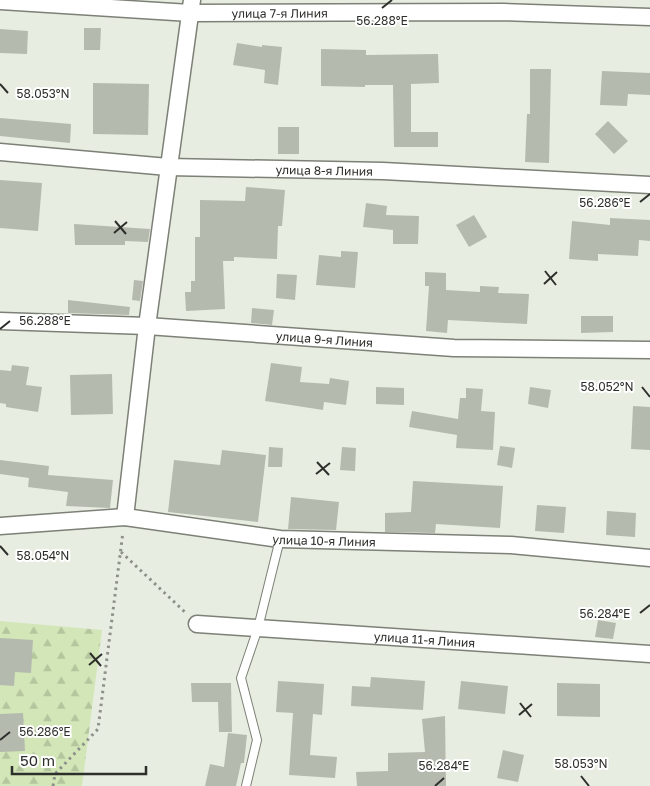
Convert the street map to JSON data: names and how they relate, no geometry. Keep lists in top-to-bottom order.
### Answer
{
  "streets": {
    "street": [
      "улица 7-я Линия",
      "улица 8-я Линия",
      "улица 9-я Линия",
      "улица 10-я Линия",
      "улица 11-я Линия"
    ]
  },
  "scale_bar": "50 m",
  "coordinates": [
    "56.288°E",
    "58.053°N",
    "56.286°E",
    "58.052°N",
    "58.054°N",
    "56.284°E"
  ]
}
